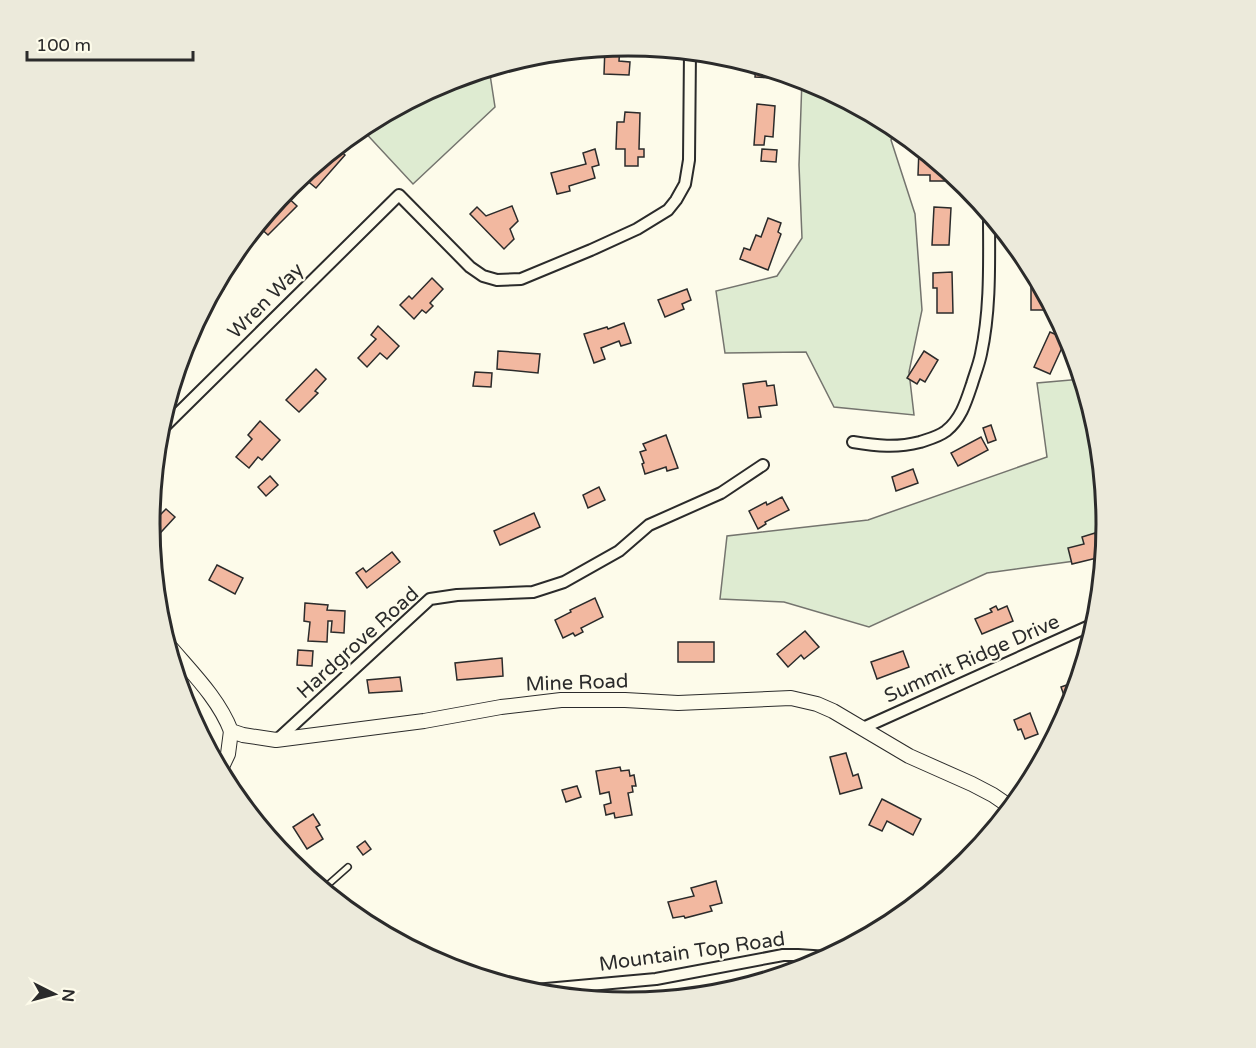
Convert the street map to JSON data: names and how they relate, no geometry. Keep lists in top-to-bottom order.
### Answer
{
  "streets": {
    "street": [
      "Wren Way",
      "Hardgrove Road",
      "Summit Ridge Drive",
      "Mine Road",
      "Mountain Top Road"
    ]
  },
  "crossings": [
    ["Hardgrove Road", "Mine Road"],
    ["Summit Ridge Drive", "Mine Road"]
  ],
  "scale_bar": "100 m",
  "north": "right"
}
